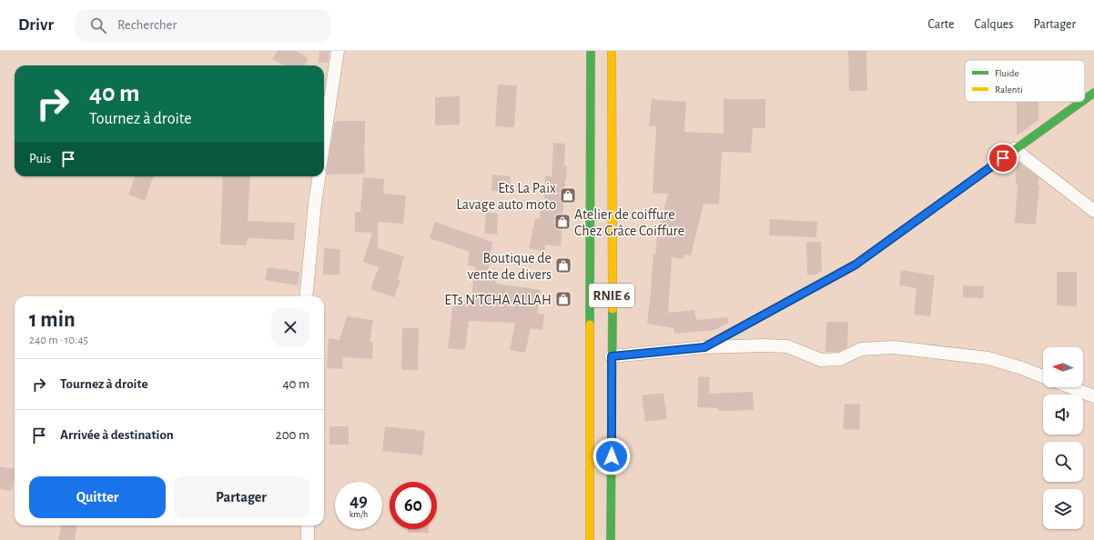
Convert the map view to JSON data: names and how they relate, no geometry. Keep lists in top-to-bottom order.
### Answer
{
  "streets": {
    "main road": ["RNIE 6"]
  },
  "places": {
    "shop": [
      "Ets La Paix Lavage auto moto",
      "Atelier de coiffure Chez Grâce Coiffure",
      "Boutique de vente de divers",
      "ETs N'TCHA ALLAH"
    ]
  },
  "legend": ["Fluide", "Ralenti"],
  "north": "left",
  "page": {
    "header": "Drivr",
    "search": "Rechercher",
    "nav": ["Carte", "Calques", "Partager"],
    "turn": ["40 m", "Tournez à droite"],
    "then": "Puis",
    "heading": ["1 min", "240 m · 10:45"],
    "list": [
      {
        "name": "Tournez à droite",
        "value": "40 m"
      },
      {
        "name": "Arrivée à destination",
        "value": "200 m"
      }
    ],
    "buttons": ["Quitter", "Partager"],
    "speed": "49 km/h",
    "limit": "60"
  }
}
